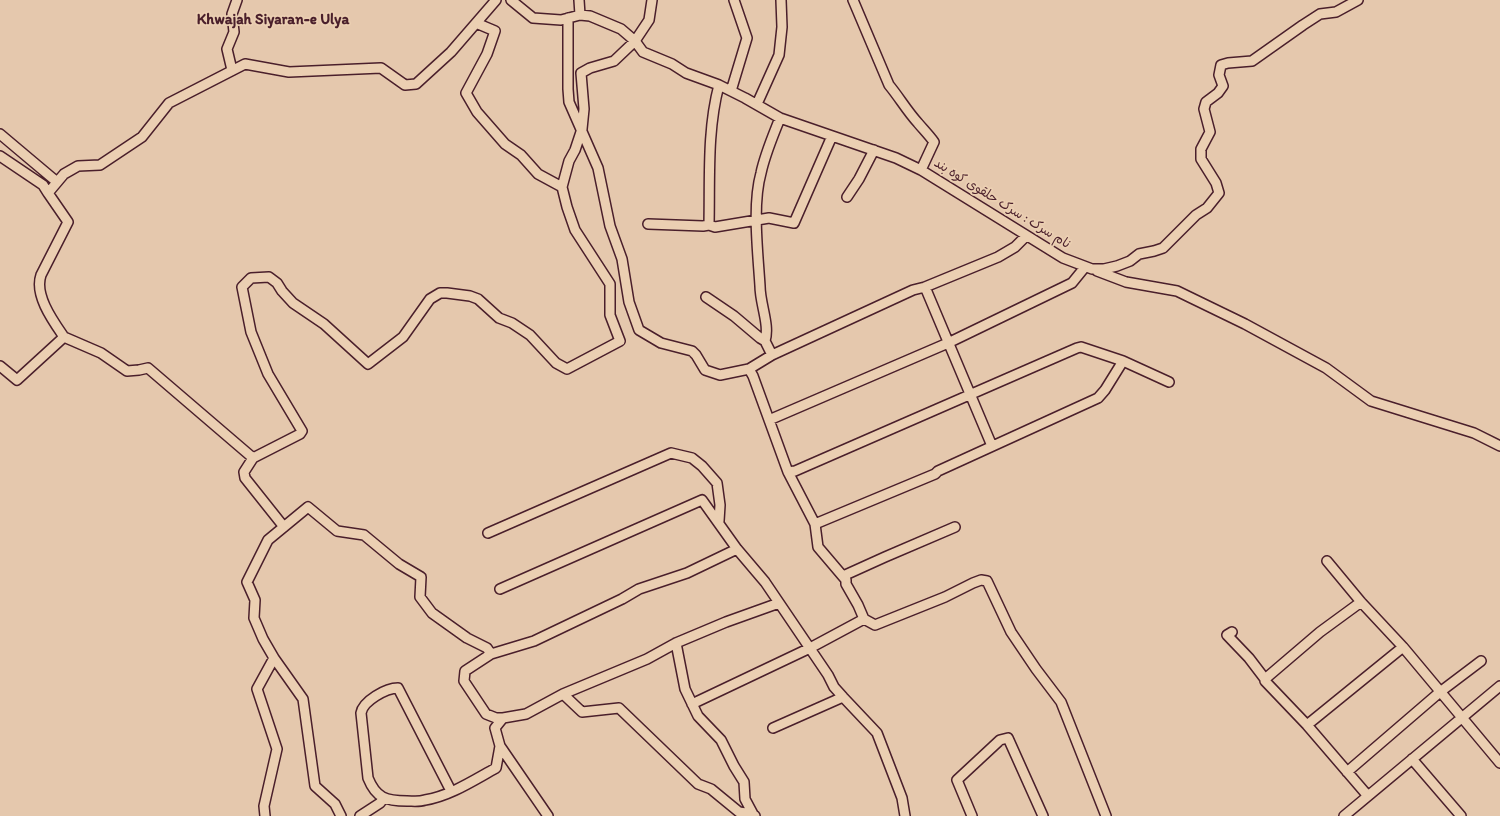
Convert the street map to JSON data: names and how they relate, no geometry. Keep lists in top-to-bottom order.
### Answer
{
  "streets": {
    "street": ["نام سرک : سرک حلقوی کوه بند"]
  },
  "districts": ["Khwajah Siyaran-e Ulya"]
}
